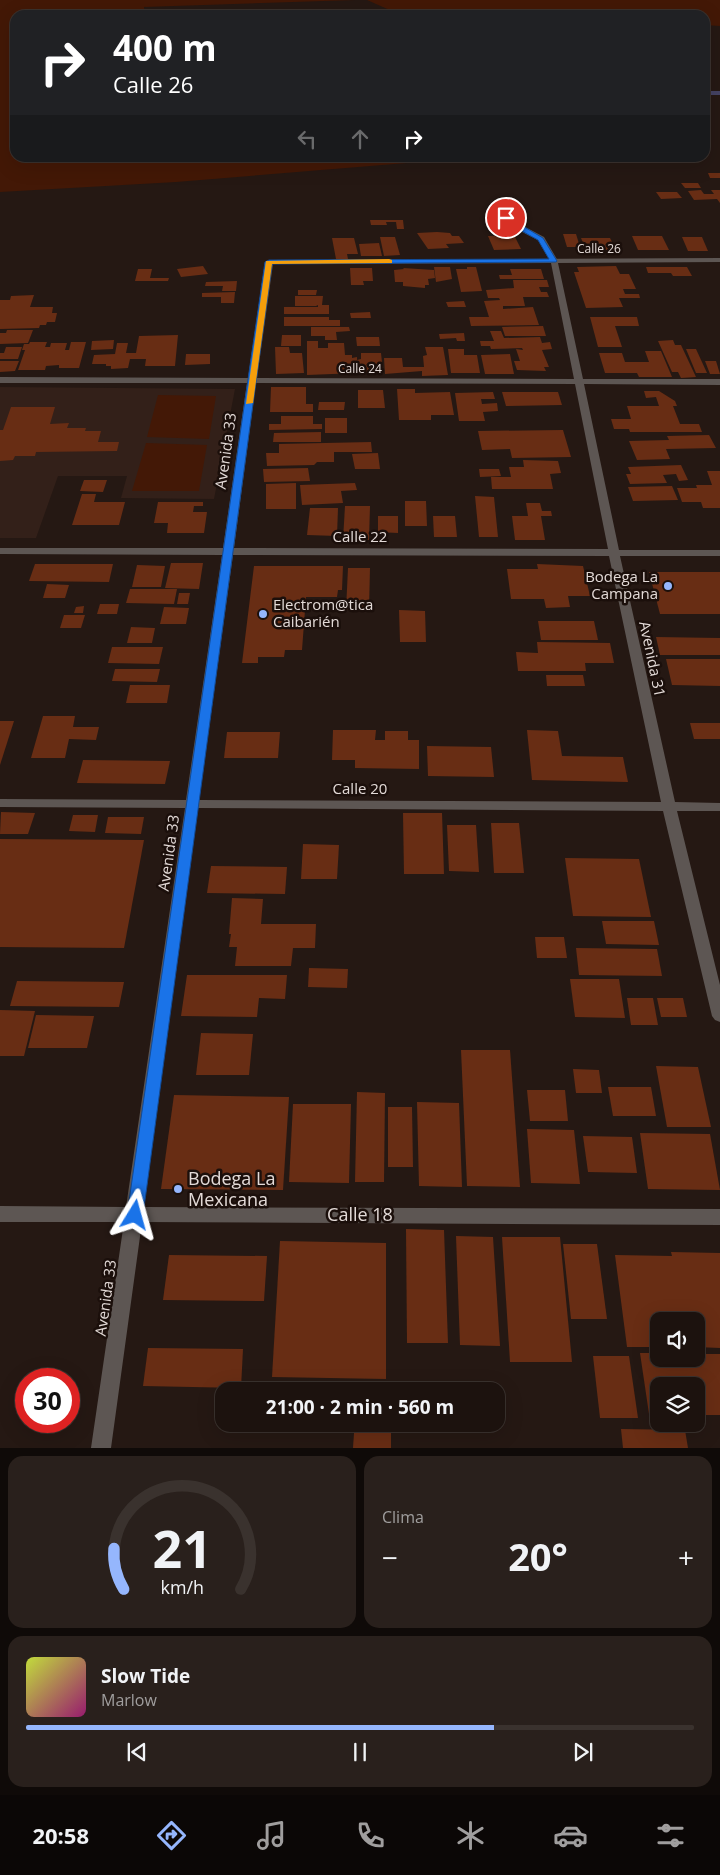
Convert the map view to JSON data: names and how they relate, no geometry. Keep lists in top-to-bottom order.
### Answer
{
  "streets": {
    "street": [
      "Calle 26",
      "Calle 24",
      "Avenida 33",
      "Calle 22",
      "Avenida 31",
      "Calle 20",
      "Calle 18"
    ]
  },
  "crossings": [
    ["Calle 26", "Avenida 33"],
    ["Calle 26", "Avenida 31"],
    ["Calle 24", "Avenida 33"],
    ["Calle 24", "Avenida 31"],
    ["Avenida 33", "Calle 22"],
    ["Avenida 33", "Calle 20"],
    ["Avenida 33", "Calle 18"],
    ["Calle 22", "Avenida 31"],
    ["Avenida 31", "Calle 20"]
  ],
  "places": ["Bodega La Campana", "Electrom@tica Caibarién", "Bodega La Mexicana"],
  "page": {
    "turn": ["400 m", "Calle 26"],
    "limit": "30",
    "trip": "21:00 · 2 min · 560 m",
    "tile": "Clima",
    "heat": ["−", "20°", "+"],
    "song": ["Slow Tide", "Marlow"],
    "tabs": "20:58",
    "gauge": ["21", "km/h"]
  }
}
